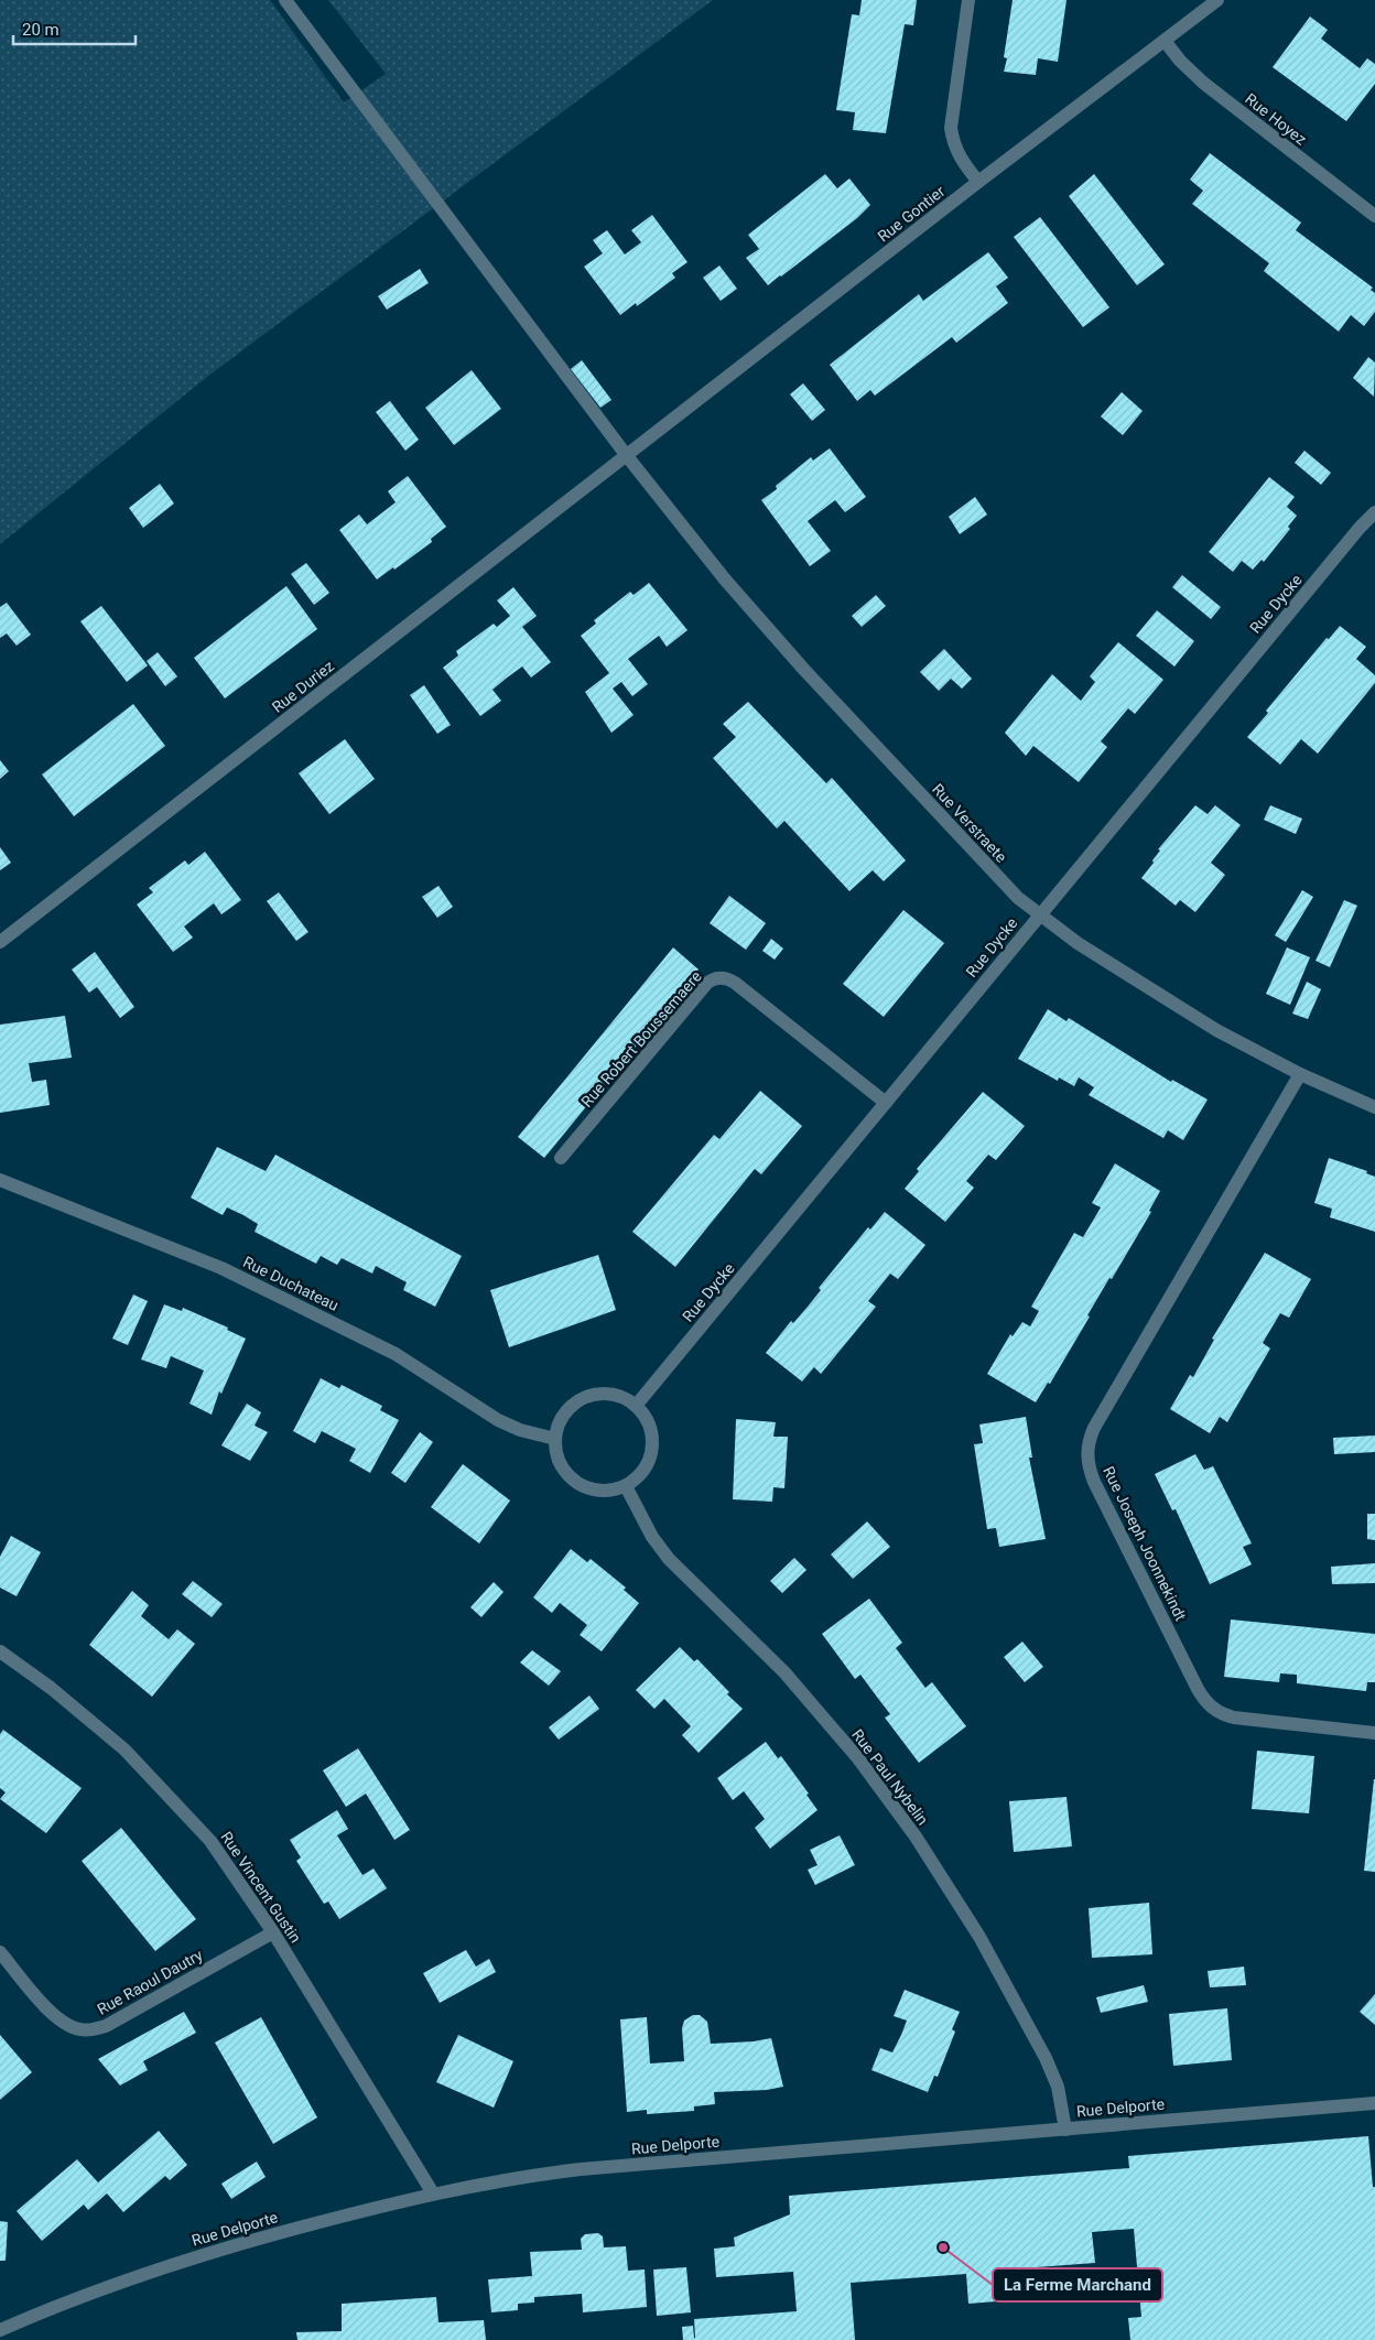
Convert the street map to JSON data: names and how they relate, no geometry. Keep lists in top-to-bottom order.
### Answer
{
  "streets": {
    "street": [
      "Rue Hoyez",
      "Rue Gontier",
      "Rue Dycke",
      "Rue Duriez",
      "Rue Verstraete",
      "Rue Robert Boussemaere",
      "Rue Duchateau",
      "Rue Joseph Joonnekindt",
      "Rue Paul Nybelin",
      "Rue Vincent Gustin",
      "Rue Raoul Dautry",
      "Rue Delporte"
    ]
  },
  "crossings": [
    ["Rue Hoyez", "Rue Gontier"],
    ["Rue Gontier", "Rue Duriez"],
    ["Rue Gontier", "Rue Verstraete"],
    ["Rue Dycke", "Rue Verstraete"],
    ["Rue Dycke", "Rue Robert Boussemaere"],
    ["Rue Dycke", "Rue Duchateau"],
    ["Rue Dycke", "Rue Paul Nybelin"],
    ["Rue Duriez", "Rue Verstraete"],
    ["Rue Verstraete", "Rue Joseph Joonnekindt"],
    ["Rue Duchateau", "Rue Paul Nybelin"],
    ["Rue Paul Nybelin", "Rue Delporte"],
    ["Rue Vincent Gustin", "Rue Raoul Dautry"],
    ["Rue Vincent Gustin", "Rue Delporte"]
  ],
  "places": ["La Ferme Marchand"],
  "scale_bar": "20 m"
}
